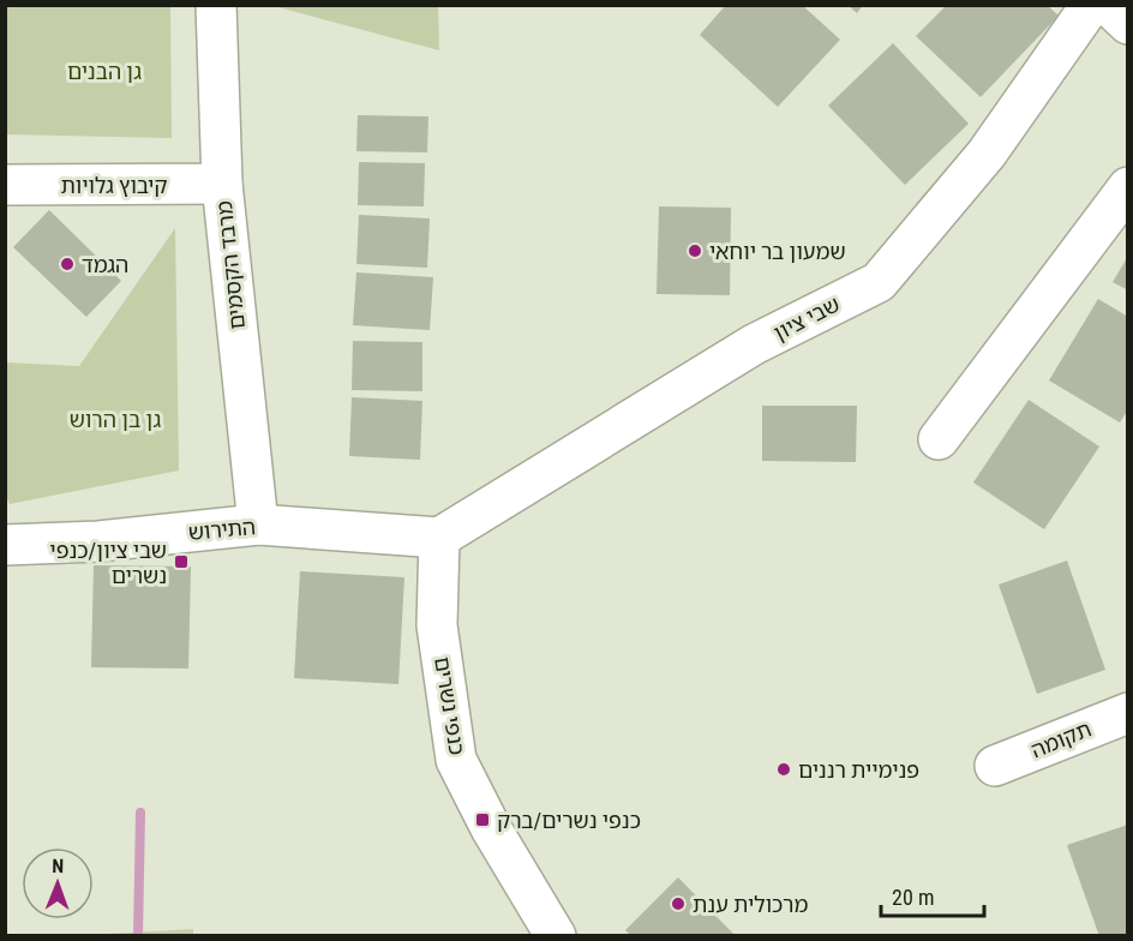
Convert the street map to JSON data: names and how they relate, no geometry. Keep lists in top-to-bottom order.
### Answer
{
  "streets": {
    "street": [
      "קיבוץ גלויות",
      "מרבד הקסמים",
      "שבי ציון",
      "התירוש",
      "כנפי נשרים",
      "תקומה"
    ]
  },
  "crossings": [
    ["קיבוץ גלויות", "מרבד הקסמים"],
    ["מרבד הקסמים", "התירוש"],
    ["שבי ציון", "התירוש"],
    ["שבי ציון", "כנפי נשרים"],
    ["התירוש", "כנפי נשרים"]
  ],
  "parks": ["גן הבנים", "גן בן הרוש"],
  "places": {
    "other": [
      "שמעון בר יוחאי",
      "הגמד",
      "פנימיית רננים",
      "מרכולית ענת"
    ],
    "transit": ["שבי ציון/כנפי נשרים", "כנפי נשרים/ברק"]
  },
  "scale_bar": "20 m",
  "north": "top"
}
